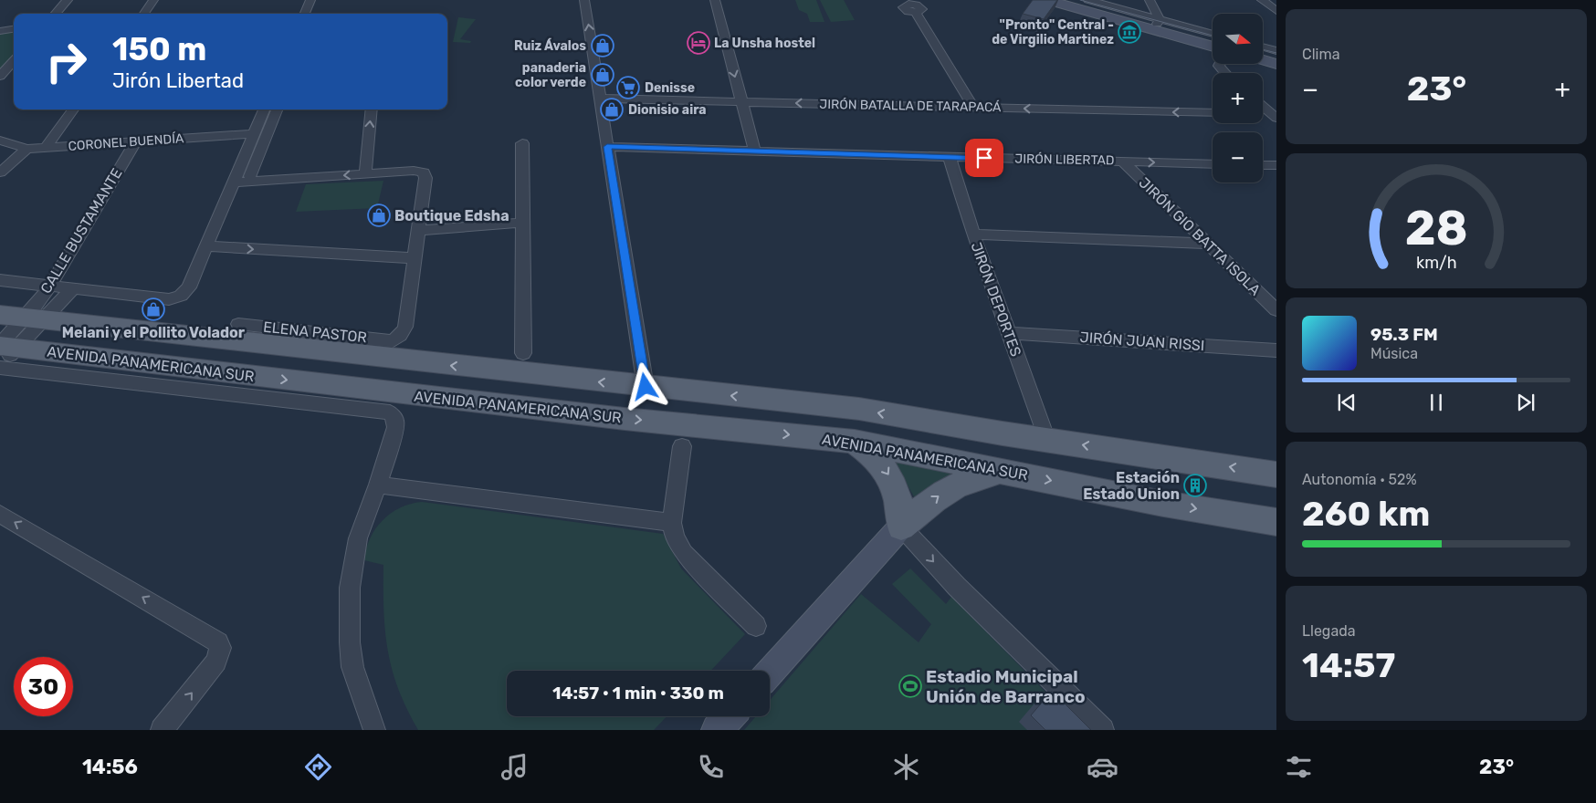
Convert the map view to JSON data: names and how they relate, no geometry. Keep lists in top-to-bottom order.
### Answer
{
  "streets": {
    "main road": ["AVENIDA PANAMERICANA SUR"],
    "street": [
      "JIRÓN BATALLA DE TARAPACÁ",
      "CORONEL BUENDÍA",
      "JIRÓN LIBERTAD",
      "CALLE BUSTAMANTE",
      "JIRÓN GIO BATTA ISOLA",
      "JIRÓN DEPORTES",
      "ELENA PASTOR",
      "JIRÓN JUAN RISSI"
    ]
  },
  "crossings": [
    ["CORONEL BUENDÍA", "CALLE BUSTAMANTE"],
    ["JIRÓN LIBERTAD", "JIRÓN GIO BATTA ISOLA"],
    ["JIRÓN LIBERTAD", "JIRÓN DEPORTES"],
    ["CALLE BUSTAMANTE", "AVENIDA PANAMERICANA SUR"],
    ["JIRÓN DEPORTES", "JIRÓN JUAN RISSI"],
    ["JIRÓN DEPORTES", "AVENIDA PANAMERICANA SUR"]
  ],
  "places": {
    "museum": ["\"Pronto\" Central - de Virgilio Martinez"],
    "hotel": ["La Unsha hostel"],
    "shop": [
      "Ruiz Ávalos",
      "panaderia color verde",
      "Dionisio aira",
      "Boutique Edsha",
      "Melani y el Pollito Volador"
    ],
    "supermarket": ["Denisse"],
    "building": ["Estación Estado Union"],
    "sports": ["Estadio Municipal Unión de Barranco"]
  },
  "north": "right",
  "page": {
    "tile": [
      "Clima",
      ["Autonomía · 52%", "260 km"],
      ["Llegada", "14:57"]
    ],
    "map_buttons": ["+", "−"],
    "turn": ["150 m", "Jirón Libertad"],
    "heat": ["−", "23°", "+"],
    "song": ["95.3 FM", "Música"],
    "limit": "30",
    "trip": "14:57 · 1 min · 330 m",
    "tabs": ["14:56", "23°"],
    "gauge": ["28", "km/h"]
  }
}
